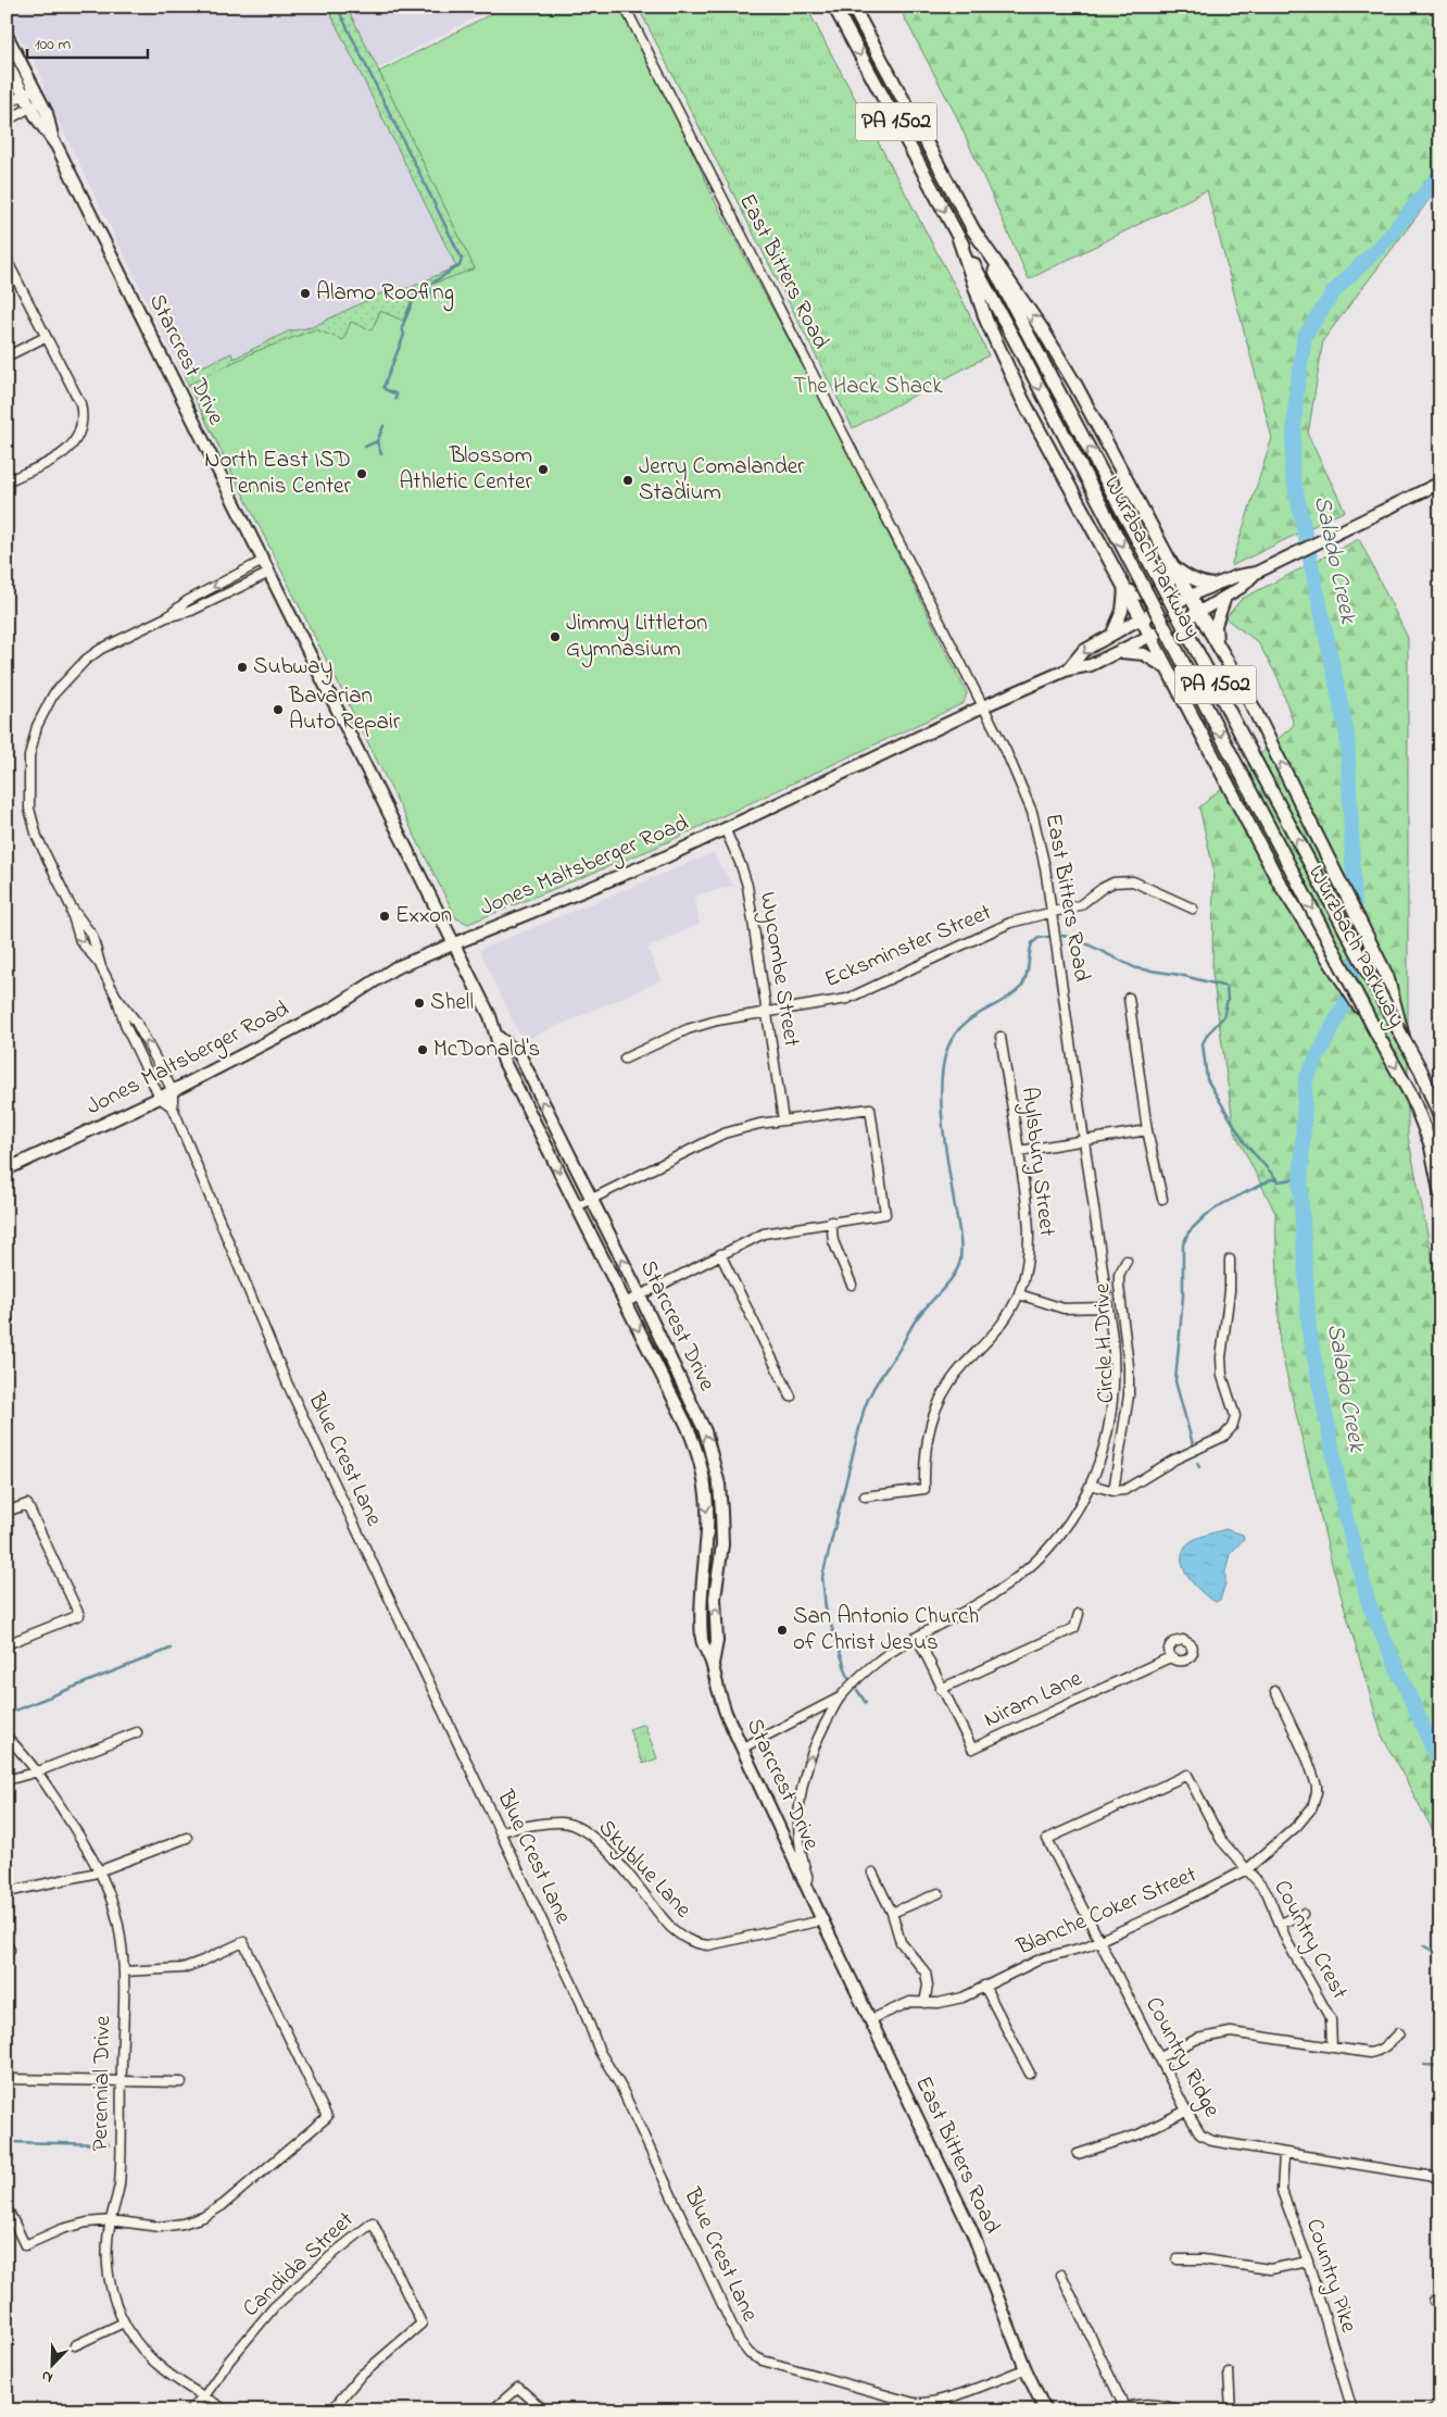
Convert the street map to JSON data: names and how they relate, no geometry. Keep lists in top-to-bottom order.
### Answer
{
  "streets": {
    "highway": ["PA 1502", "Wurzbach Parkway"],
    "main road": ["East Bitters Road", "Starcrest Drive", "Jones Maltsberger Road"],
    "street": [
      "Ecksminster Street",
      "Wycombe Street",
      "Aylsbury Street",
      "Circle H Drive",
      "Blue Crest Lane",
      "Niram Lane",
      "Skyblue Lane",
      "Blanche Coker Street",
      "Country Crest",
      "Country Ridge",
      "Perennial Drive",
      "Candida Street",
      "Country Pike"
    ]
  },
  "crossings": [
    ["East Bitters Road", "Starcrest Drive"],
    ["East Bitters Road", "Jones Maltsberger Road"],
    ["East Bitters Road", "Ecksminster Street"],
    ["East Bitters Road", "Blue Crest Lane"],
    ["East Bitters Road", "Skyblue Lane"],
    ["East Bitters Road", "Blanche Coker Street"],
    ["Starcrest Drive", "Jones Maltsberger Road"],
    ["Starcrest Drive", "Blue Crest Lane"],
    ["Starcrest Drive", "Skyblue Lane"],
    ["Jones Maltsberger Road", "Wycombe Street"],
    ["Jones Maltsberger Road", "Blue Crest Lane"],
    ["Ecksminster Street", "Wycombe Street"],
    ["Blue Crest Lane", "Skyblue Lane"],
    ["Blanche Coker Street", "Country Crest"],
    ["Blanche Coker Street", "Country Ridge"],
    ["Country Crest", "Country Ridge"],
    ["Country Ridge", "Country Pike"],
    ["Perennial Drive", "Candida Street"]
  ],
  "water": ["Salado Creek"],
  "parks": ["The Hack Shack"],
  "places": [
    "Alamo Roofing",
    "Blossom Athletic Center",
    "North East ISD Tennis Center",
    "Jerry Comalander Stadium",
    "Jimmy Littleton Gymnasium",
    "Subway",
    "Bavarian Auto Repair",
    "Exxon",
    "Shell",
    "McDonald's",
    "San Antonio Church of Christ Jesus"
  ],
  "scale_bar": "100 m",
  "north": "bottom left"
}
